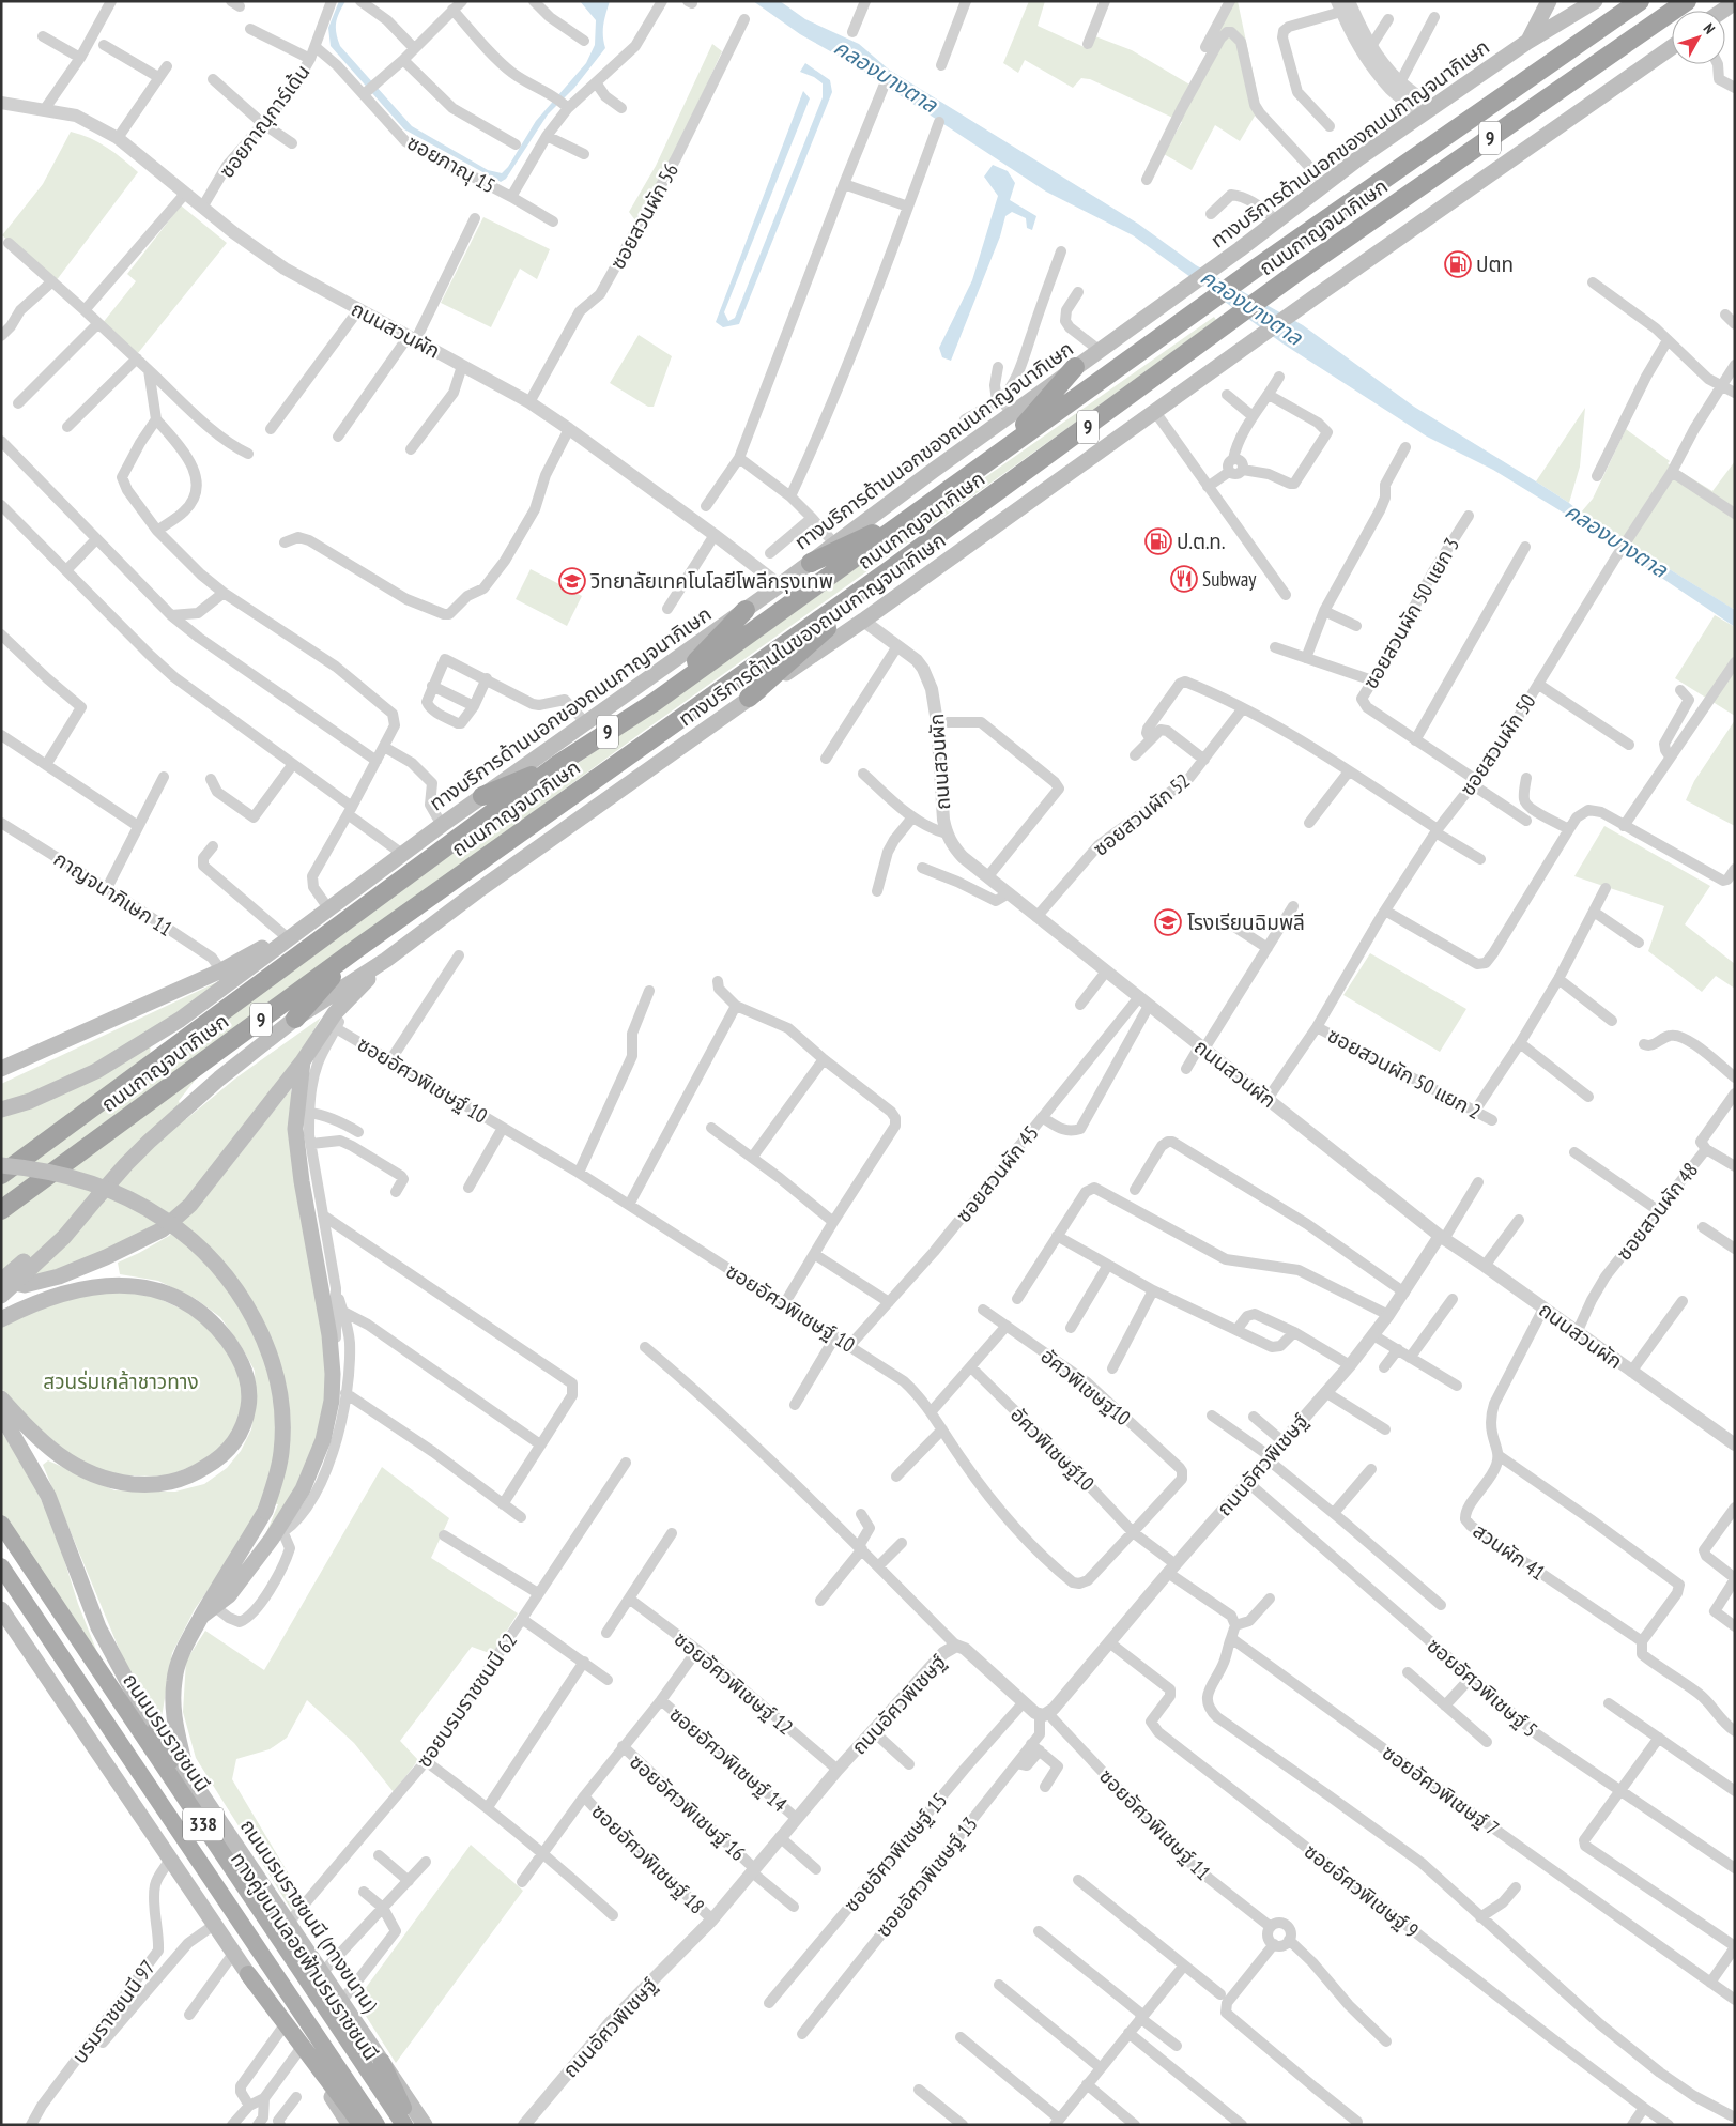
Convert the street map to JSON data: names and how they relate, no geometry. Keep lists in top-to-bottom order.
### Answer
{
  "streets": {
    "highway": ["9", "ถนนกาญจนาภิเษก"],
    "main road": [
      "ทางบริการด้านนอกของถนนกาญจนาภิเษก",
      "ทางบริการด้านในของถนนกาญจนาภิเษก",
      "ถนนบรมราชชนนี",
      "338",
      "ถนนบรมราชชนนี (ทางขนาน)",
      "ทางคู่ขนานลอยฟ้าบรมราชชนนี"
    ],
    "street": [
      "ซอยภาณุการ์เด้น",
      "ซอยภาณุ 15",
      "ซอยสวนผัก 56",
      "ถนนสวนผัก",
      "ซอยสวนผัก 50 แยก 3",
      "ซอยสวนผัก 50",
      "ซอยสวนผัก 52",
      "กาญจนาภิเษก 11",
      "ซอยสวนผัก 50 แยก 2",
      "ซอยอัศวพิเชษฐ์ 10",
      "ซอยสวนผัก 45",
      "ซอยสวนผัก 48",
      "อัศวพิเชษฐ10",
      "อัศวพิเชษฐ์10",
      "ถนนอัศวพิเชษฐ์",
      "สวนผัก 41",
      "ซอยอัศวพิเชษฐ์ 12",
      "ซอยอัศวพิเชษฐ์ 5",
      "ซอยบรมราชชนนี 62",
      "ซอยอัศวพิเชษฐ์ 14",
      "ซอยอัศวพิเชษฐ์ 7",
      "ซอยอัศวพิเชษฐ์ 16",
      "ซอยอัศวพิเชษฐ์ 11",
      "ซอยอัศวพิเชษฐ์ 15",
      "ซอยอัศวพิเชษฐ์ 18",
      "ซอยอัศวพิเชษฐ์ 13",
      "ซอยอัศวพิเชษฐ์ 9",
      "บรมราชชนนี 97"
    ]
  },
  "crossings": [
    ["ซอยภาณุการ์เด้น", "ซอยภาณุ 15"],
    ["ซอยภาณุการ์เด้น", "ถนนสวนผัก"],
    ["ทางบริการด้านนอกของถนนกาญจนาภิเษก", "ถนนสวนผัก"],
    ["ซอยสวนผัก 56", "ถนนสวนผัก"],
    ["ถนนสวนผัก", "ทางบริการด้านในของถนนกาญจนาภิเษก"],
    ["ถนนสวนผัก", "ซอยสวนผัก 50"],
    ["ถนนสวนผัก", "ซอยสวนผัก 52"],
    ["ถนนสวนผัก", "ซอยสวนผัก 45"],
    ["ถนนสวนผัก", "ซอยสวนผัก 48"],
    ["ถนนสวนผัก", "ถนนอัศวพิเชษฐ์"],
    ["ซอยสวนผัก 50 แยก 3", "ซอยสวนผัก 50"],
    ["ซอยสวนผัก 50", "ซอยสวนผัก 50 แยก 2"],
    ["ซอยอัศวพิเชษฐ์ 10", "ซอยสวนผัก 45"],
    ["ซอยอัศวพิเชษฐ์ 10", "อัศวพิเชษฐ10"],
    ["ซอยอัศวพิเชษฐ์ 10", "อัศวพิเชษฐ์10"],
    ["อัศวพิเชษฐ10", "อัศวพิเชษฐ์10"],
    ["ถนนอัศวพิเชษฐ์", "ซอยอัศวพิเชษฐ์ 12"],
    ["ถนนอัศวพิเชษฐ์", "ซอยอัศวพิเชษฐ์ 5"],
    ["ถนนอัศวพิเชษฐ์", "ซอยอัศวพิเชษฐ์ 14"],
    ["ถนนอัศวพิเชษฐ์", "ซอยอัศวพิเชษฐ์ 16"],
    ["ถนนอัศวพิเชษฐ์", "ซอยอัศวพิเชษฐ์ 11"],
    ["ถนนอัศวพิเชษฐ์", "ซอยอัศวพิเชษฐ์ 15"],
    ["ถนนอัศวพิเชษฐ์", "ซอยอัศวพิเชษฐ์ 18"],
    ["ถนนอัศวพิเชษฐ์", "ซอยอัศวพิเชษฐ์ 13"],
    ["ถนนอัศวพิเชษฐ์", "ซอยอัศวพิเชษฐ์ 9"],
    ["ซอยบรมราชชนนี 62", "ถนนบรมราชชนนี (ทางขนาน)"],
    ["338", "บรมราชชนนี 97"],
    ["ซอยอัศวพิเชษฐ์ 11", "ซอยอัศวพิเชษฐ์ 13"]
  ],
  "water": ["คลองบางตาล"],
  "parks": ["สวนร่มเกล้าชาวทาง"],
  "places": {
    "fuel station": ["ปตท", "ป.ต.ท."],
    "restaurant": ["Subway"],
    "school or university": ["วิทยาลัยเทคโนโลยีโพลีกรุงเทพ", "โรงเรียนฉิมพลี"]
  },
  "north": "top right"
}
